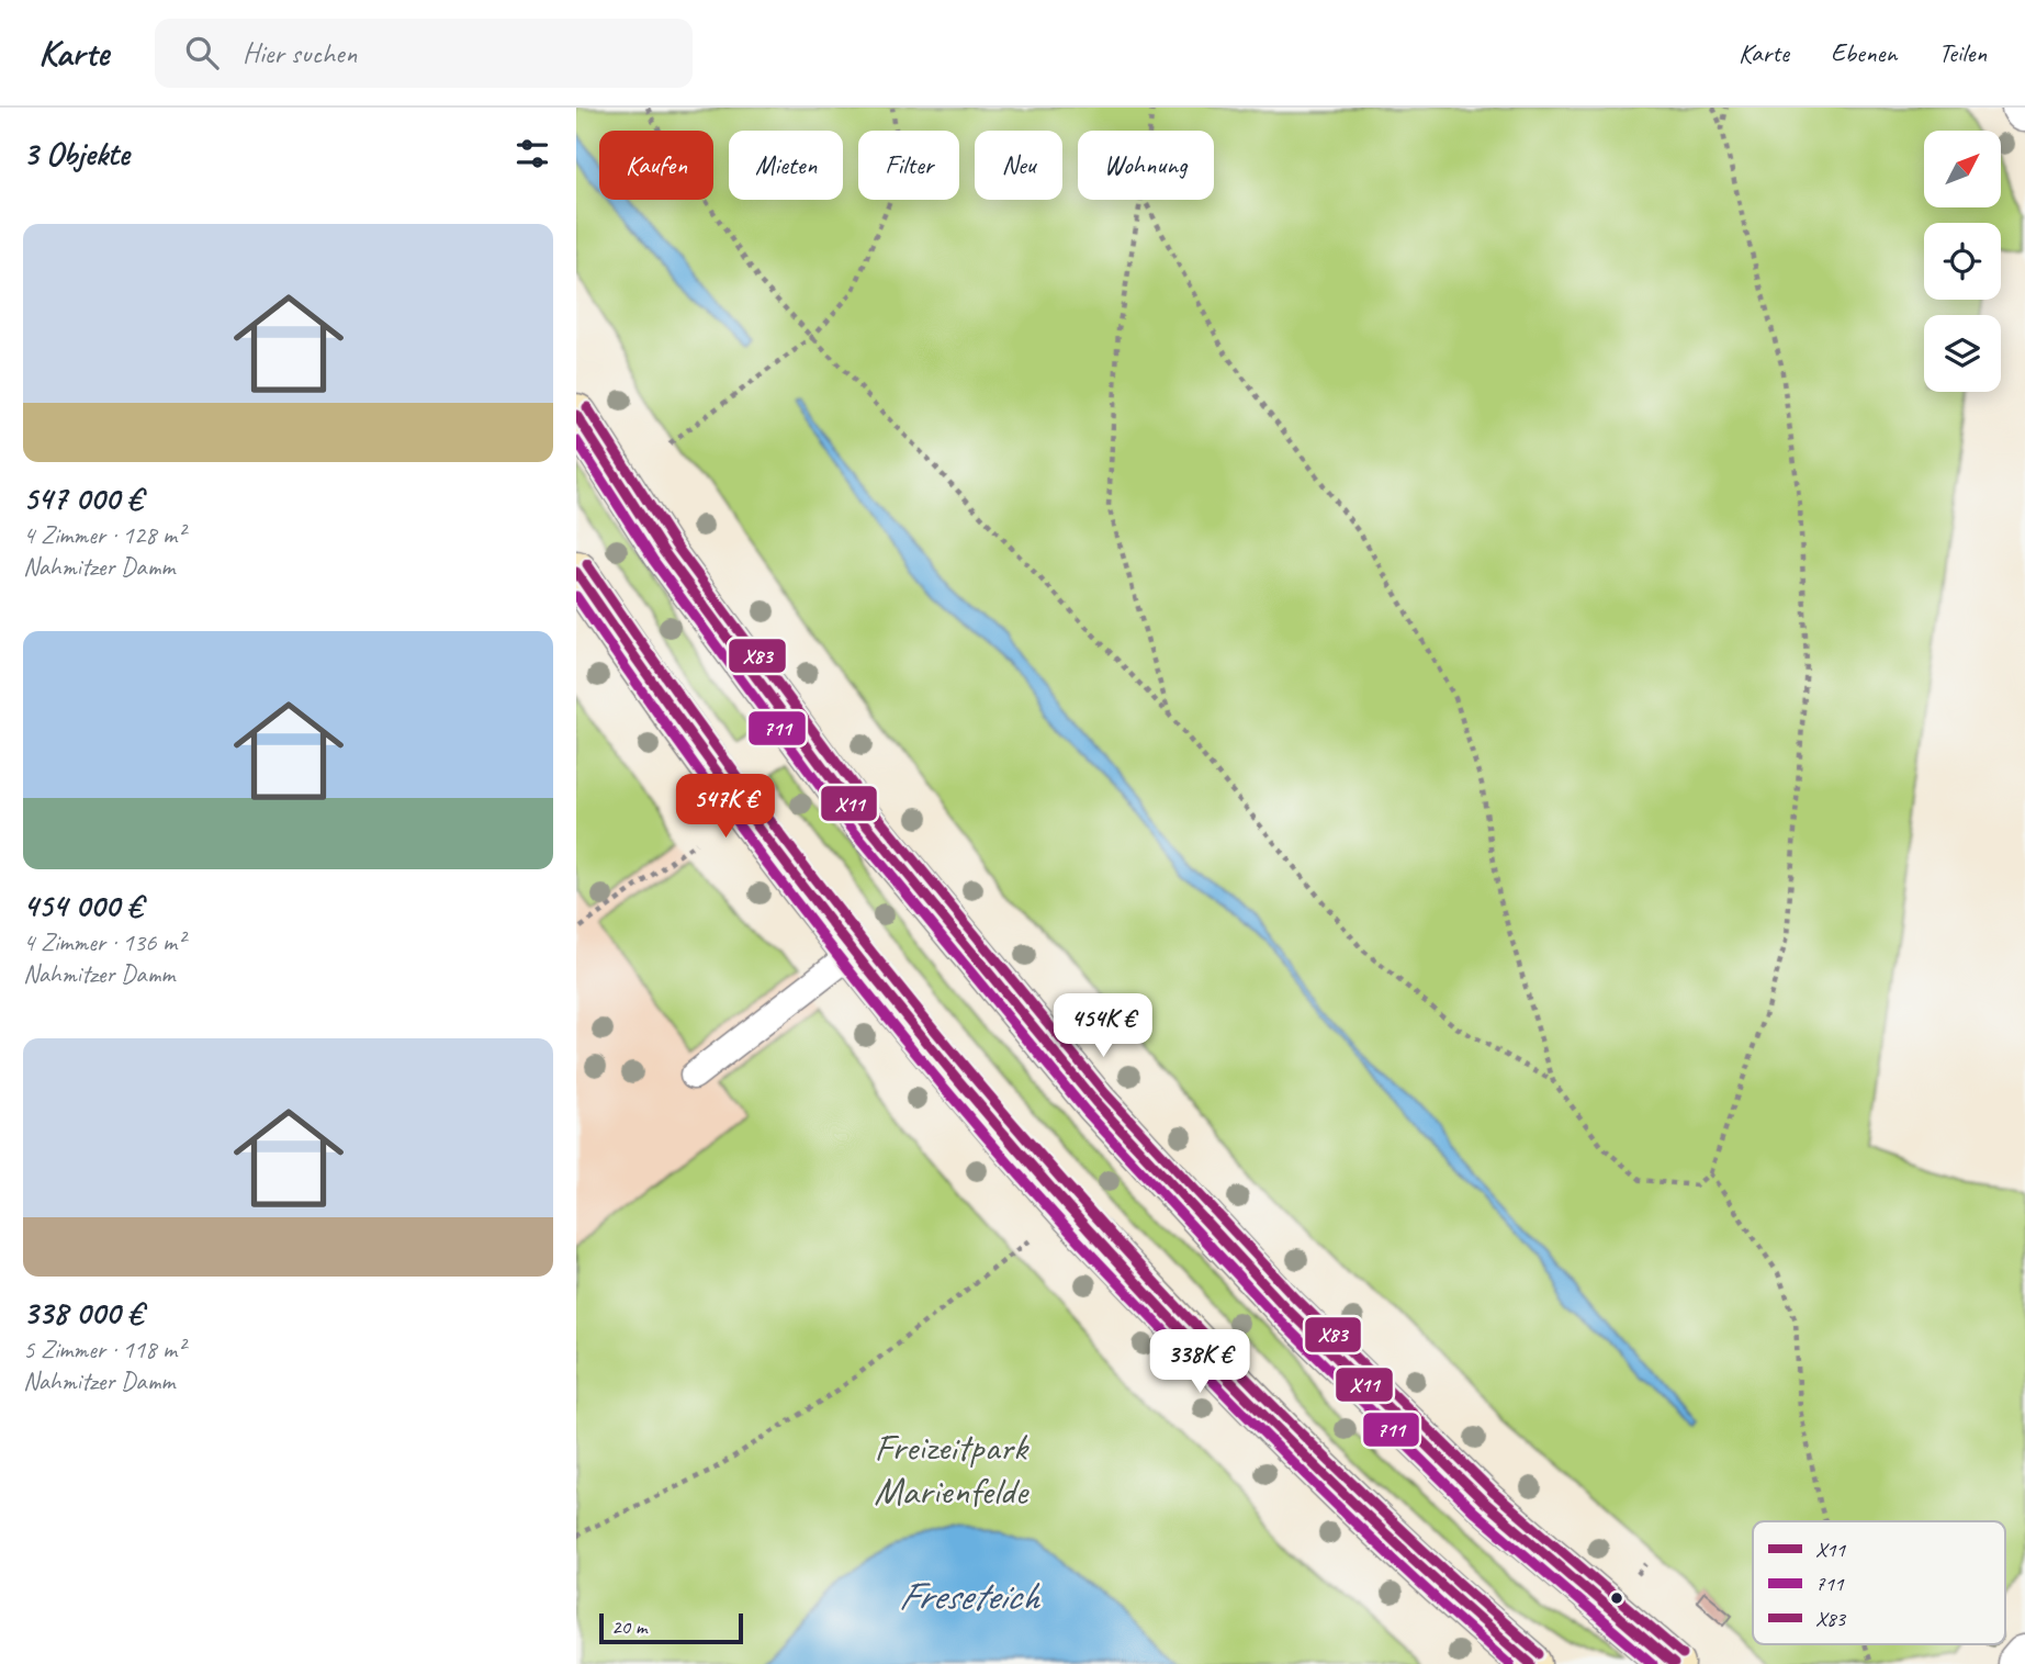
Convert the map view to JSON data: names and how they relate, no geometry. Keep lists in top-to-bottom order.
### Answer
{
  "water": ["Freseteich"],
  "parks": ["Freizeitpark Marienfelde"],
  "lines": ["transit line X83", "transit line X11", "transit line 711"],
  "legend": ["X11", "711", "X83"],
  "scale_bar": "20 m",
  "north": "top right",
  "page": {
    "header": "Karte",
    "search": "Hier suchen",
    "nav": ["Karte", "Ebenen", "Teilen"],
    "heading": "3 Objekte",
    "chip": [
      "Kaufen",
      "Mieten",
      "Filter",
      "Neu",
      "Wohnung"
    ],
    "list": [
      {
        "name": "547 000 €",
        "note": "4 Zimmer · 128 m² · Nahmitzer Damm"
      },
      {
        "name": "454 000 €",
        "note": "4 Zimmer · 136 m² · Nahmitzer Damm"
      },
      {
        "name": "338 000 €",
        "note": "5 Zimmer · 118 m² · Nahmitzer Damm"
      }
    ],
    "price": ["547K €", "454K €", "338K €"],
    "scale": "20 m"
  }
}
